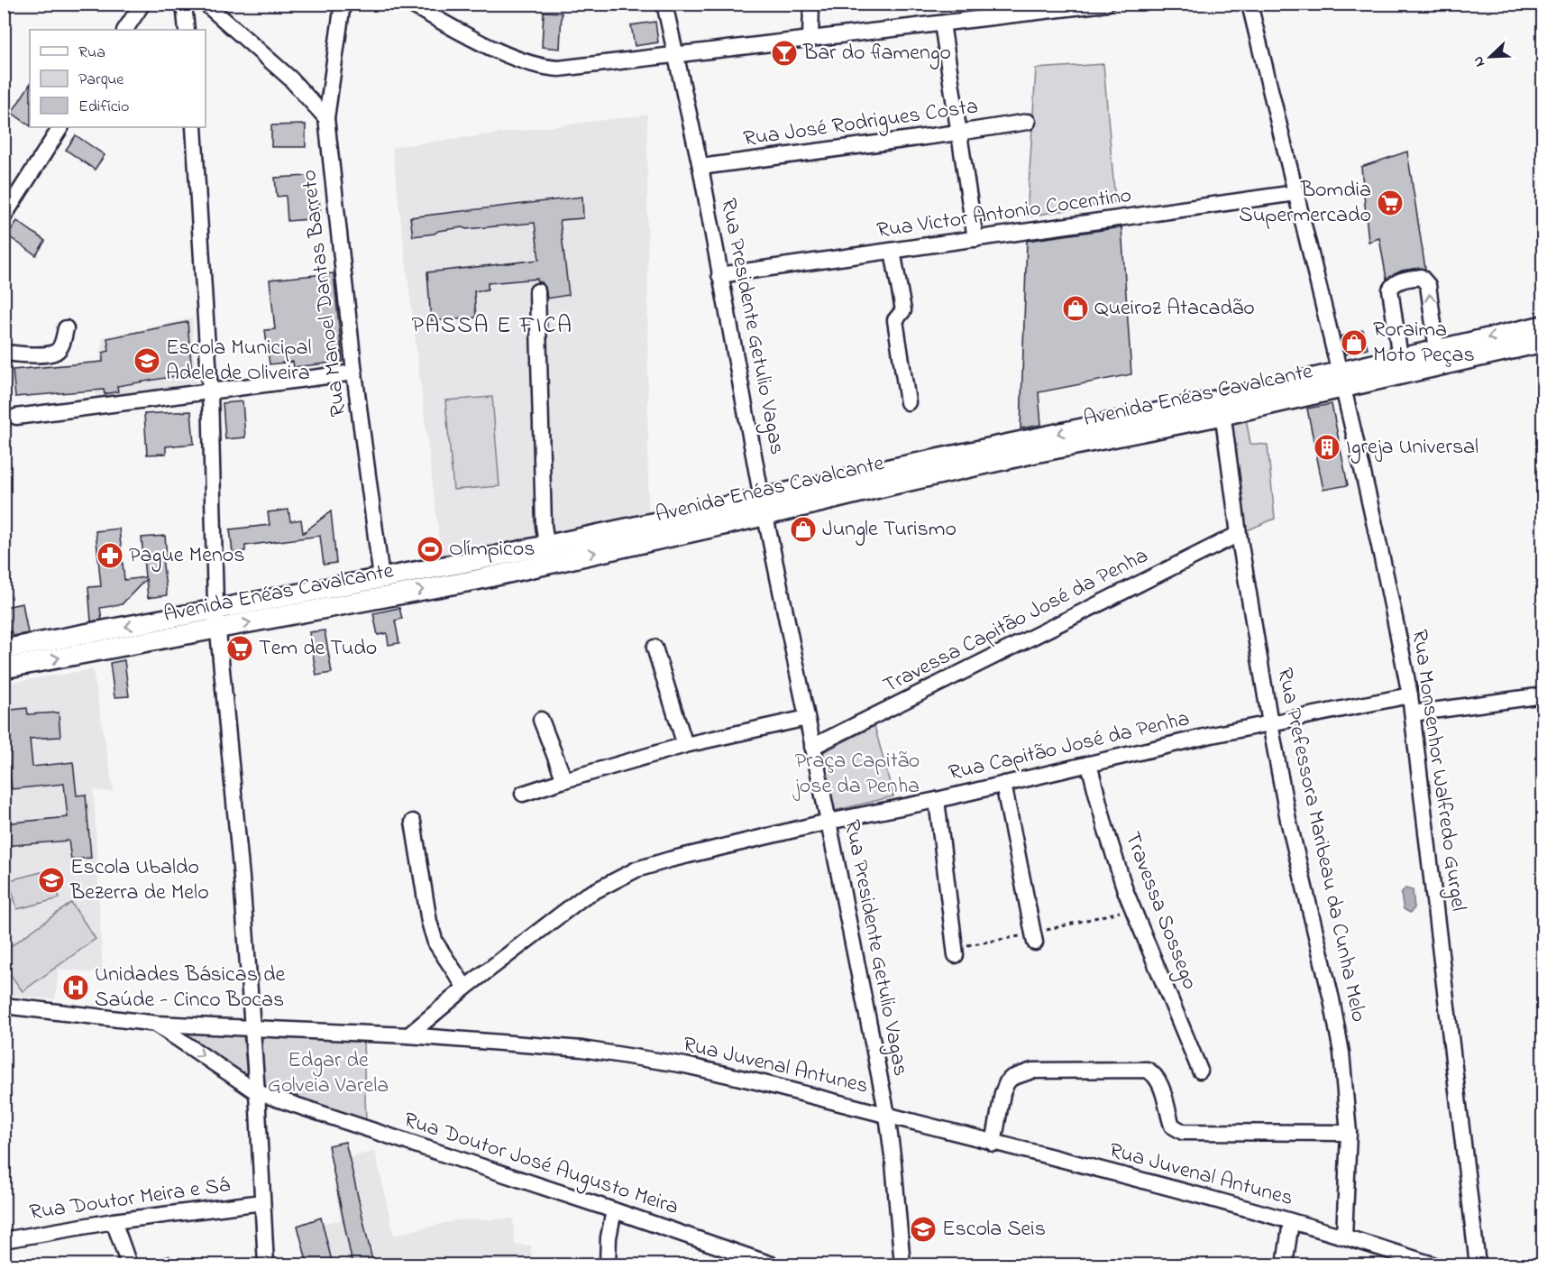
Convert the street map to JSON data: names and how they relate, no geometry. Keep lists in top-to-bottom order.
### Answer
{
  "streets": {
    "main road": ["Avenida Enéas Cavalcante"],
    "street": [
      "Rua José Rodrigues Costa",
      "Rua Victor Antonio Cocentino",
      "Rua Manoel Dantas Barreto",
      "Rua Presidente Getulio Vagas",
      "Travessa Capitão José da Penha",
      "Rua Capitão José da Penha",
      "Rua Monsenhor Walfredo Gurgel",
      "Rua Prefessora Maribeau da Cunha Melo",
      "Travessa Sossego",
      "Rua Juvenal Antunes",
      "Rua Doutor José Augusto Meira",
      "Rua Doutor Meira e Sá"
    ]
  },
  "crossings": [
    ["Rua José Rodrigues Costa", "Rua Presidente Getulio Vagas"],
    ["Rua Victor Antonio Cocentino", "Rua Presidente Getulio Vagas"],
    ["Rua Victor Antonio Cocentino", "Rua Monsenhor Walfredo Gurgel"],
    ["Rua Manoel Dantas Barreto", "Avenida Enéas Cavalcante"],
    ["Rua Presidente Getulio Vagas", "Avenida Enéas Cavalcante"],
    ["Rua Presidente Getulio Vagas", "Travessa Capitão José da Penha"],
    ["Rua Presidente Getulio Vagas", "Rua Capitão José da Penha"],
    ["Rua Presidente Getulio Vagas", "Rua Juvenal Antunes"],
    ["Avenida Enéas Cavalcante", "Rua Monsenhor Walfredo Gurgel"],
    ["Avenida Enéas Cavalcante", "Rua Prefessora Maribeau da Cunha Melo"],
    ["Travessa Capitão José da Penha", "Rua Prefessora Maribeau da Cunha Melo"],
    ["Rua Capitão José da Penha", "Rua Monsenhor Walfredo Gurgel"],
    ["Rua Capitão José da Penha", "Rua Prefessora Maribeau da Cunha Melo"],
    ["Rua Capitão José da Penha", "Travessa Sossego"],
    ["Rua Capitão José da Penha", "Rua Juvenal Antunes"],
    ["Rua Prefessora Maribeau da Cunha Melo", "Rua Juvenal Antunes"],
    ["Rua Juvenal Antunes", "Rua Doutor José Augusto Meira"]
  ],
  "districts": ["PASSA E FICA"],
  "parks": ["Praça Capitão jose da Penha", "Edgar de Golveia Varela"],
  "places": {
    "bar": ["Bar do flamengo"],
    "supermarket": ["Bomdia Supermercado", "Tem de Tudo"],
    "shop": ["Queiroz Atacadão", "Roraima Moto Peças", "Jungle Turismo"],
    "school or university": ["Escola Municipal Adele de Oliveira", "Escola Ubaldo Bezerra de Melo", "Escola Seis"],
    "building": ["Igreja Universal"],
    "sports": ["Olímpicos"],
    "pharmacy": ["Pague Menos"],
    "hospital": ["Unidades Básicas de Saúde - Cinco Bocas"]
  },
  "legend": ["Rua", "Parque", "Edifício"],
  "north": "bottom left"
}
